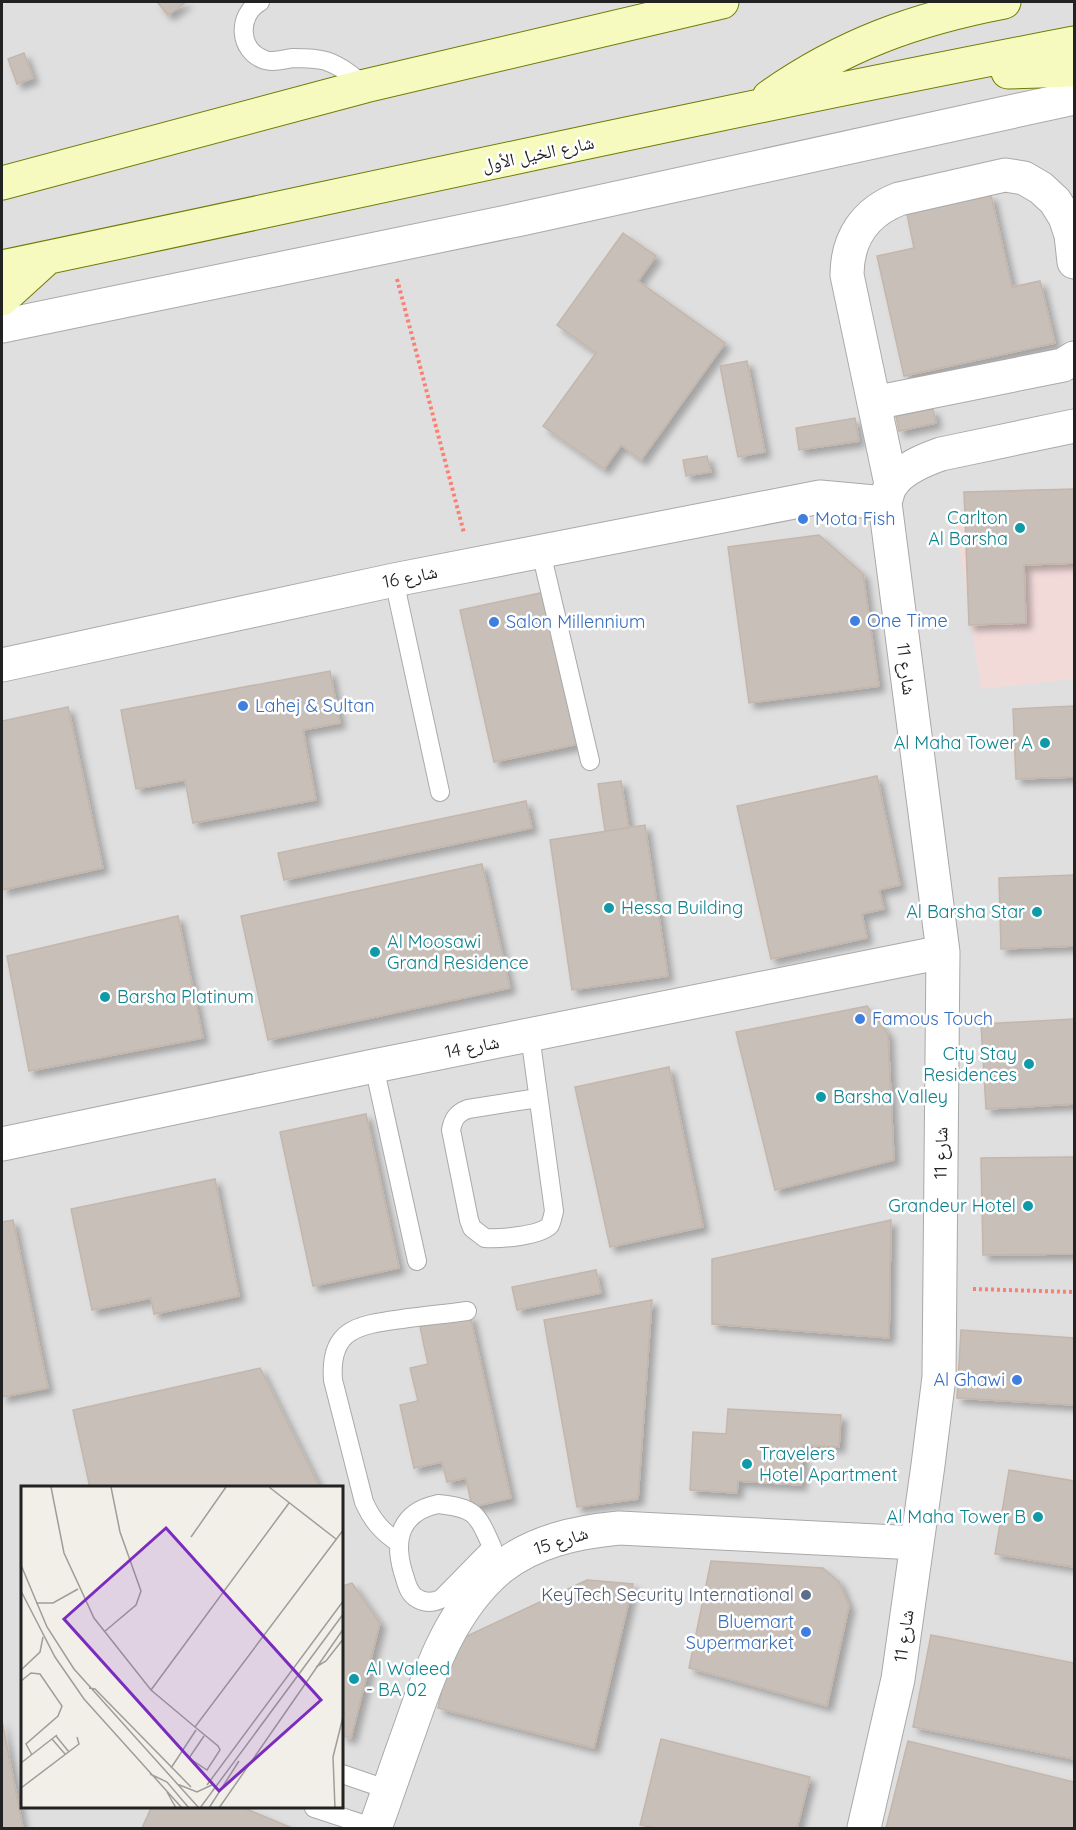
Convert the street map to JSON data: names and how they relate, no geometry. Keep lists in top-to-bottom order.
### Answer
{
  "streets": {
    "main road": ["شارع الخيل الأول"],
    "street": [
      "شارع 16",
      "شارع 11",
      "شارع 14",
      "شارع 15"
    ]
  },
  "crossings": [
    ["شارع 16", "شارع 11"],
    ["شارع 11", "شارع 14"],
    ["شارع 11", "شارع 15"]
  ],
  "places": [
    "Mota Fish",
    "Carlton Al Barsha",
    "One Time",
    "Salon Millennium",
    "Lahej & Sultan",
    "Al Maha Tower A",
    "Hessa Building",
    "Al Barsha Star",
    "Al Moosawi Grand Residence",
    "Barsha Platinum",
    "Famous Touch",
    "City Stay Residences",
    "Barsha Valley",
    "Grandeur Hotel",
    "Al Ghawi",
    "Travelers Hotel Apartment",
    "Al Maha Tower B",
    "KeyTech Security International",
    "Bluemart Supermarket",
    "Al Waleed - BA 02"
  ]
}
